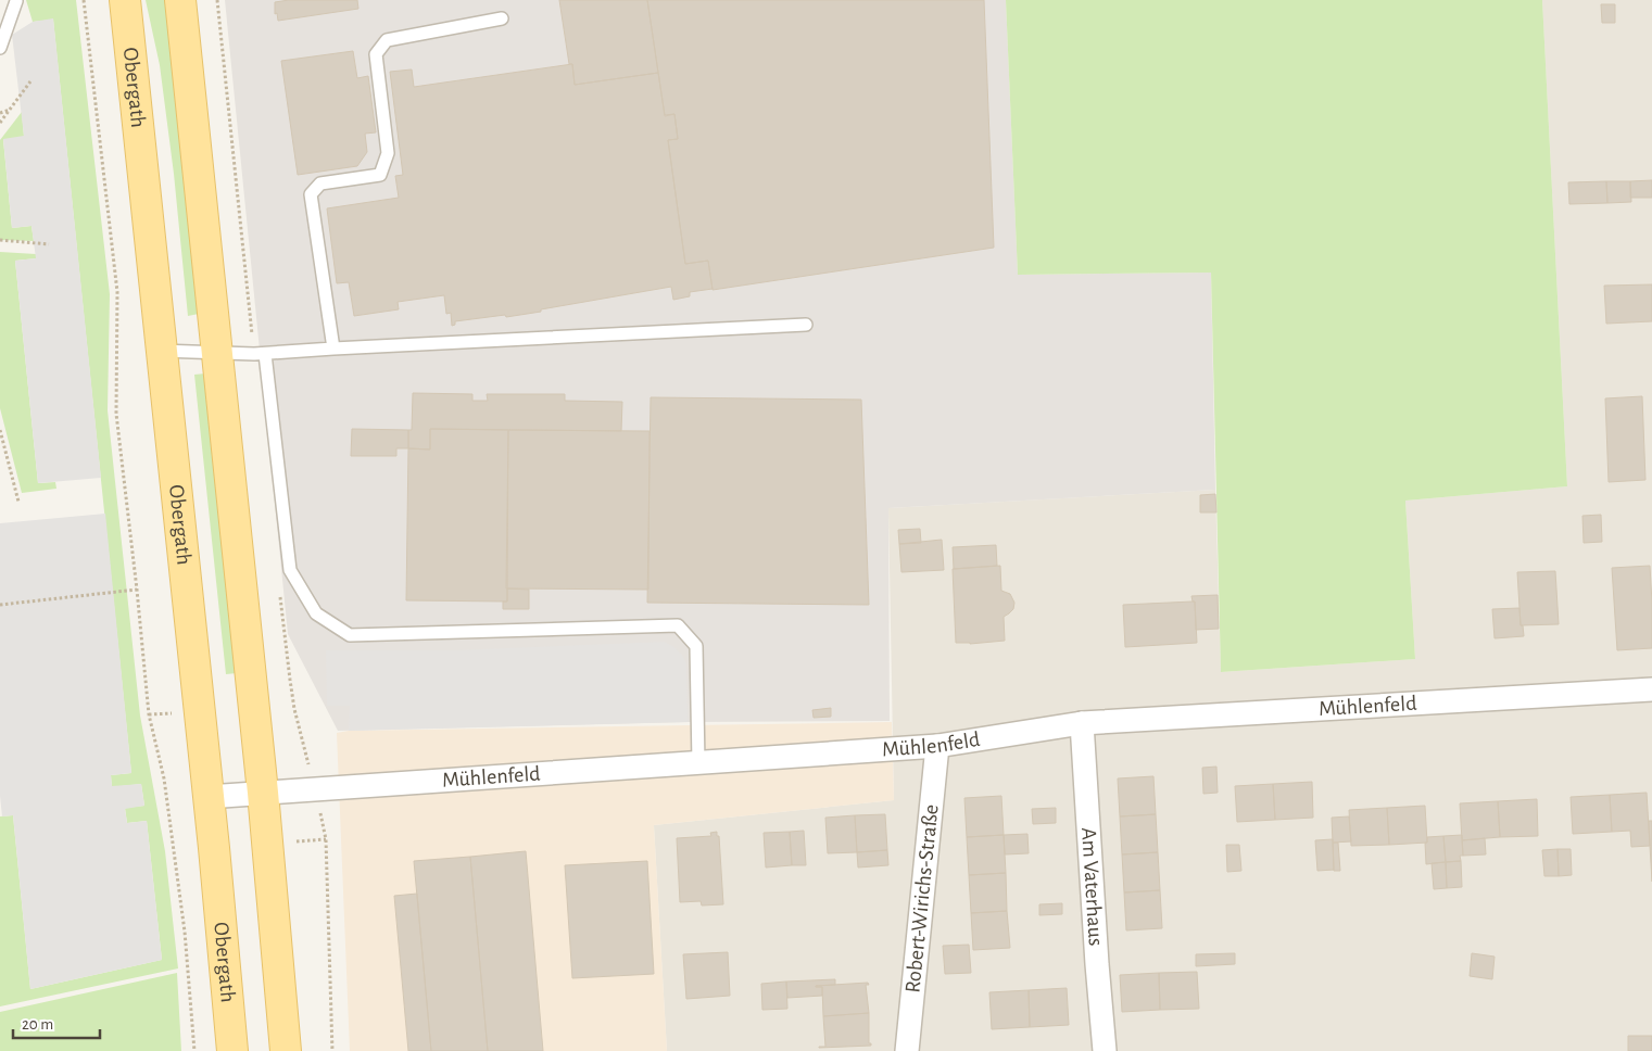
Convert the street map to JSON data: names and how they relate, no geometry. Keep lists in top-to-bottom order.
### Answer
{
  "streets": {
    "main road": ["Obergath"],
    "street": ["Mühlenfeld", "Am Vaterhaus", "Robert-Wirichs-Straße"]
  },
  "crossings": [
    ["Obergath", "Mühlenfeld"],
    ["Mühlenfeld", "Am Vaterhaus"],
    ["Mühlenfeld", "Robert-Wirichs-Straße"]
  ],
  "scale_bar": "20 m"
}
